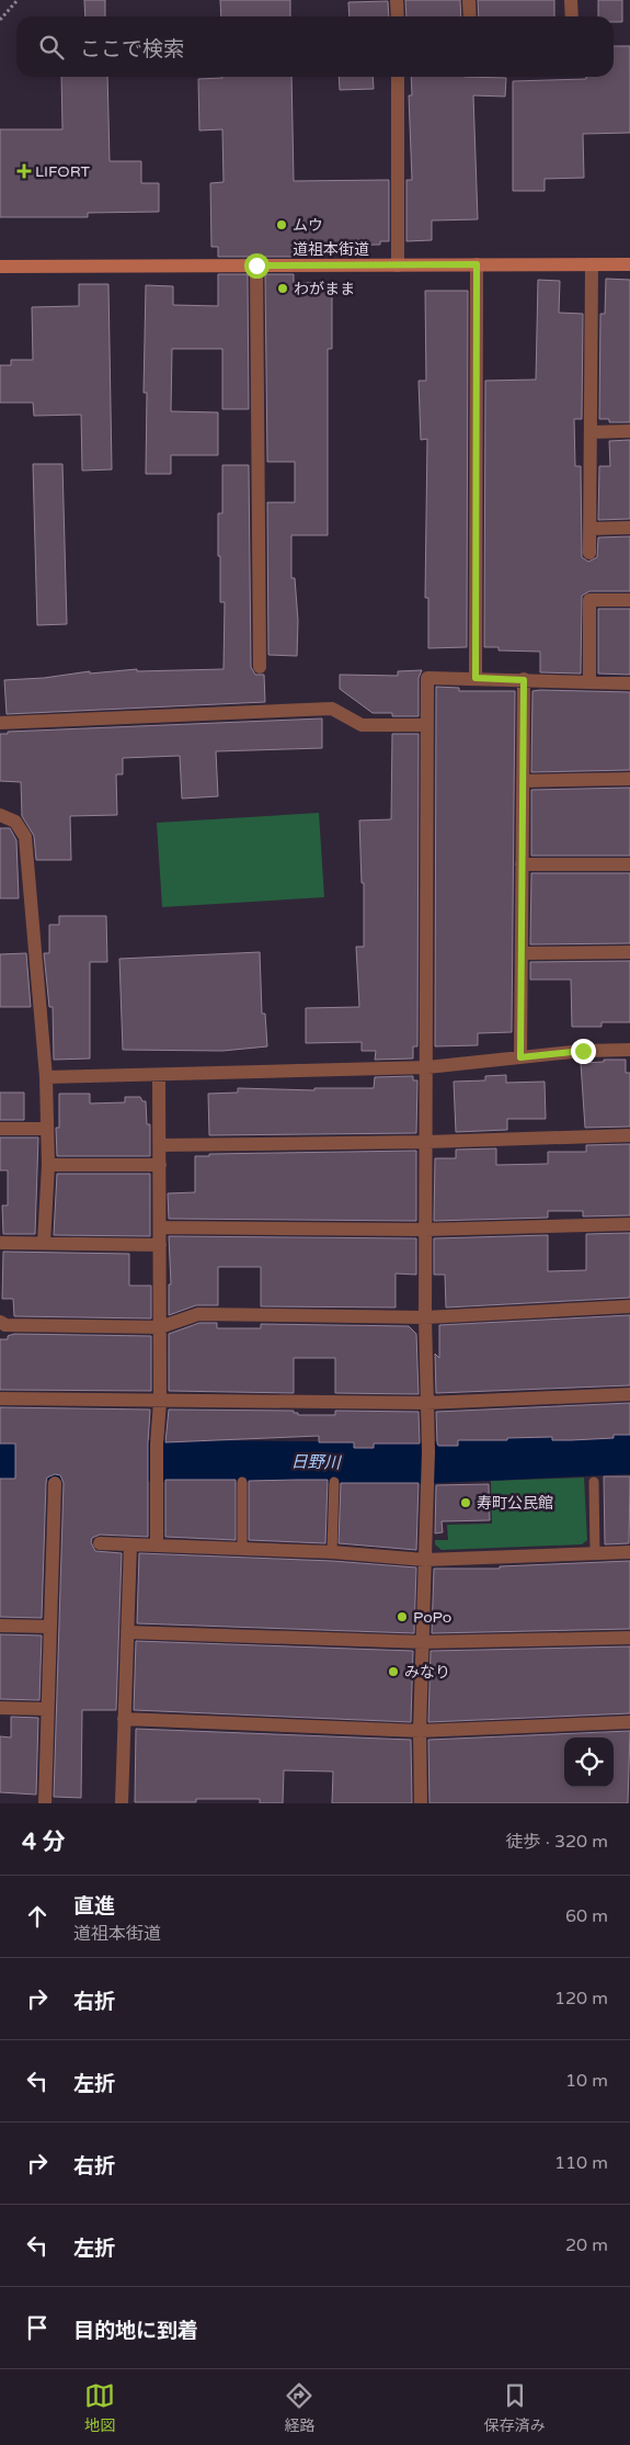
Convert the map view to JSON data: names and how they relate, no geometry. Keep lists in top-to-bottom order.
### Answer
{
  "streets": {
    "street": ["道祖本街道"]
  },
  "water": ["日野川"],
  "places": {
    "health": ["LIFORT"],
    "other": [
      "ムウ",
      "わがまま",
      "寿町公民館",
      "PoPo",
      "みなり"
    ]
  },
  "page": {
    "search": "ここで検索",
    "heading": ["4 分", "徒歩 · 320 m"],
    "list": [
      ["直進", "道祖本街道", "60 m"],
      ["右折", "120 m"],
      ["左折", "10 m"],
      ["右折", "110 m"],
      ["左折", "20 m"],
      "目的地に到着"
    ],
    "nav": ["地図", "経路", "保存済み"]
  }
}
